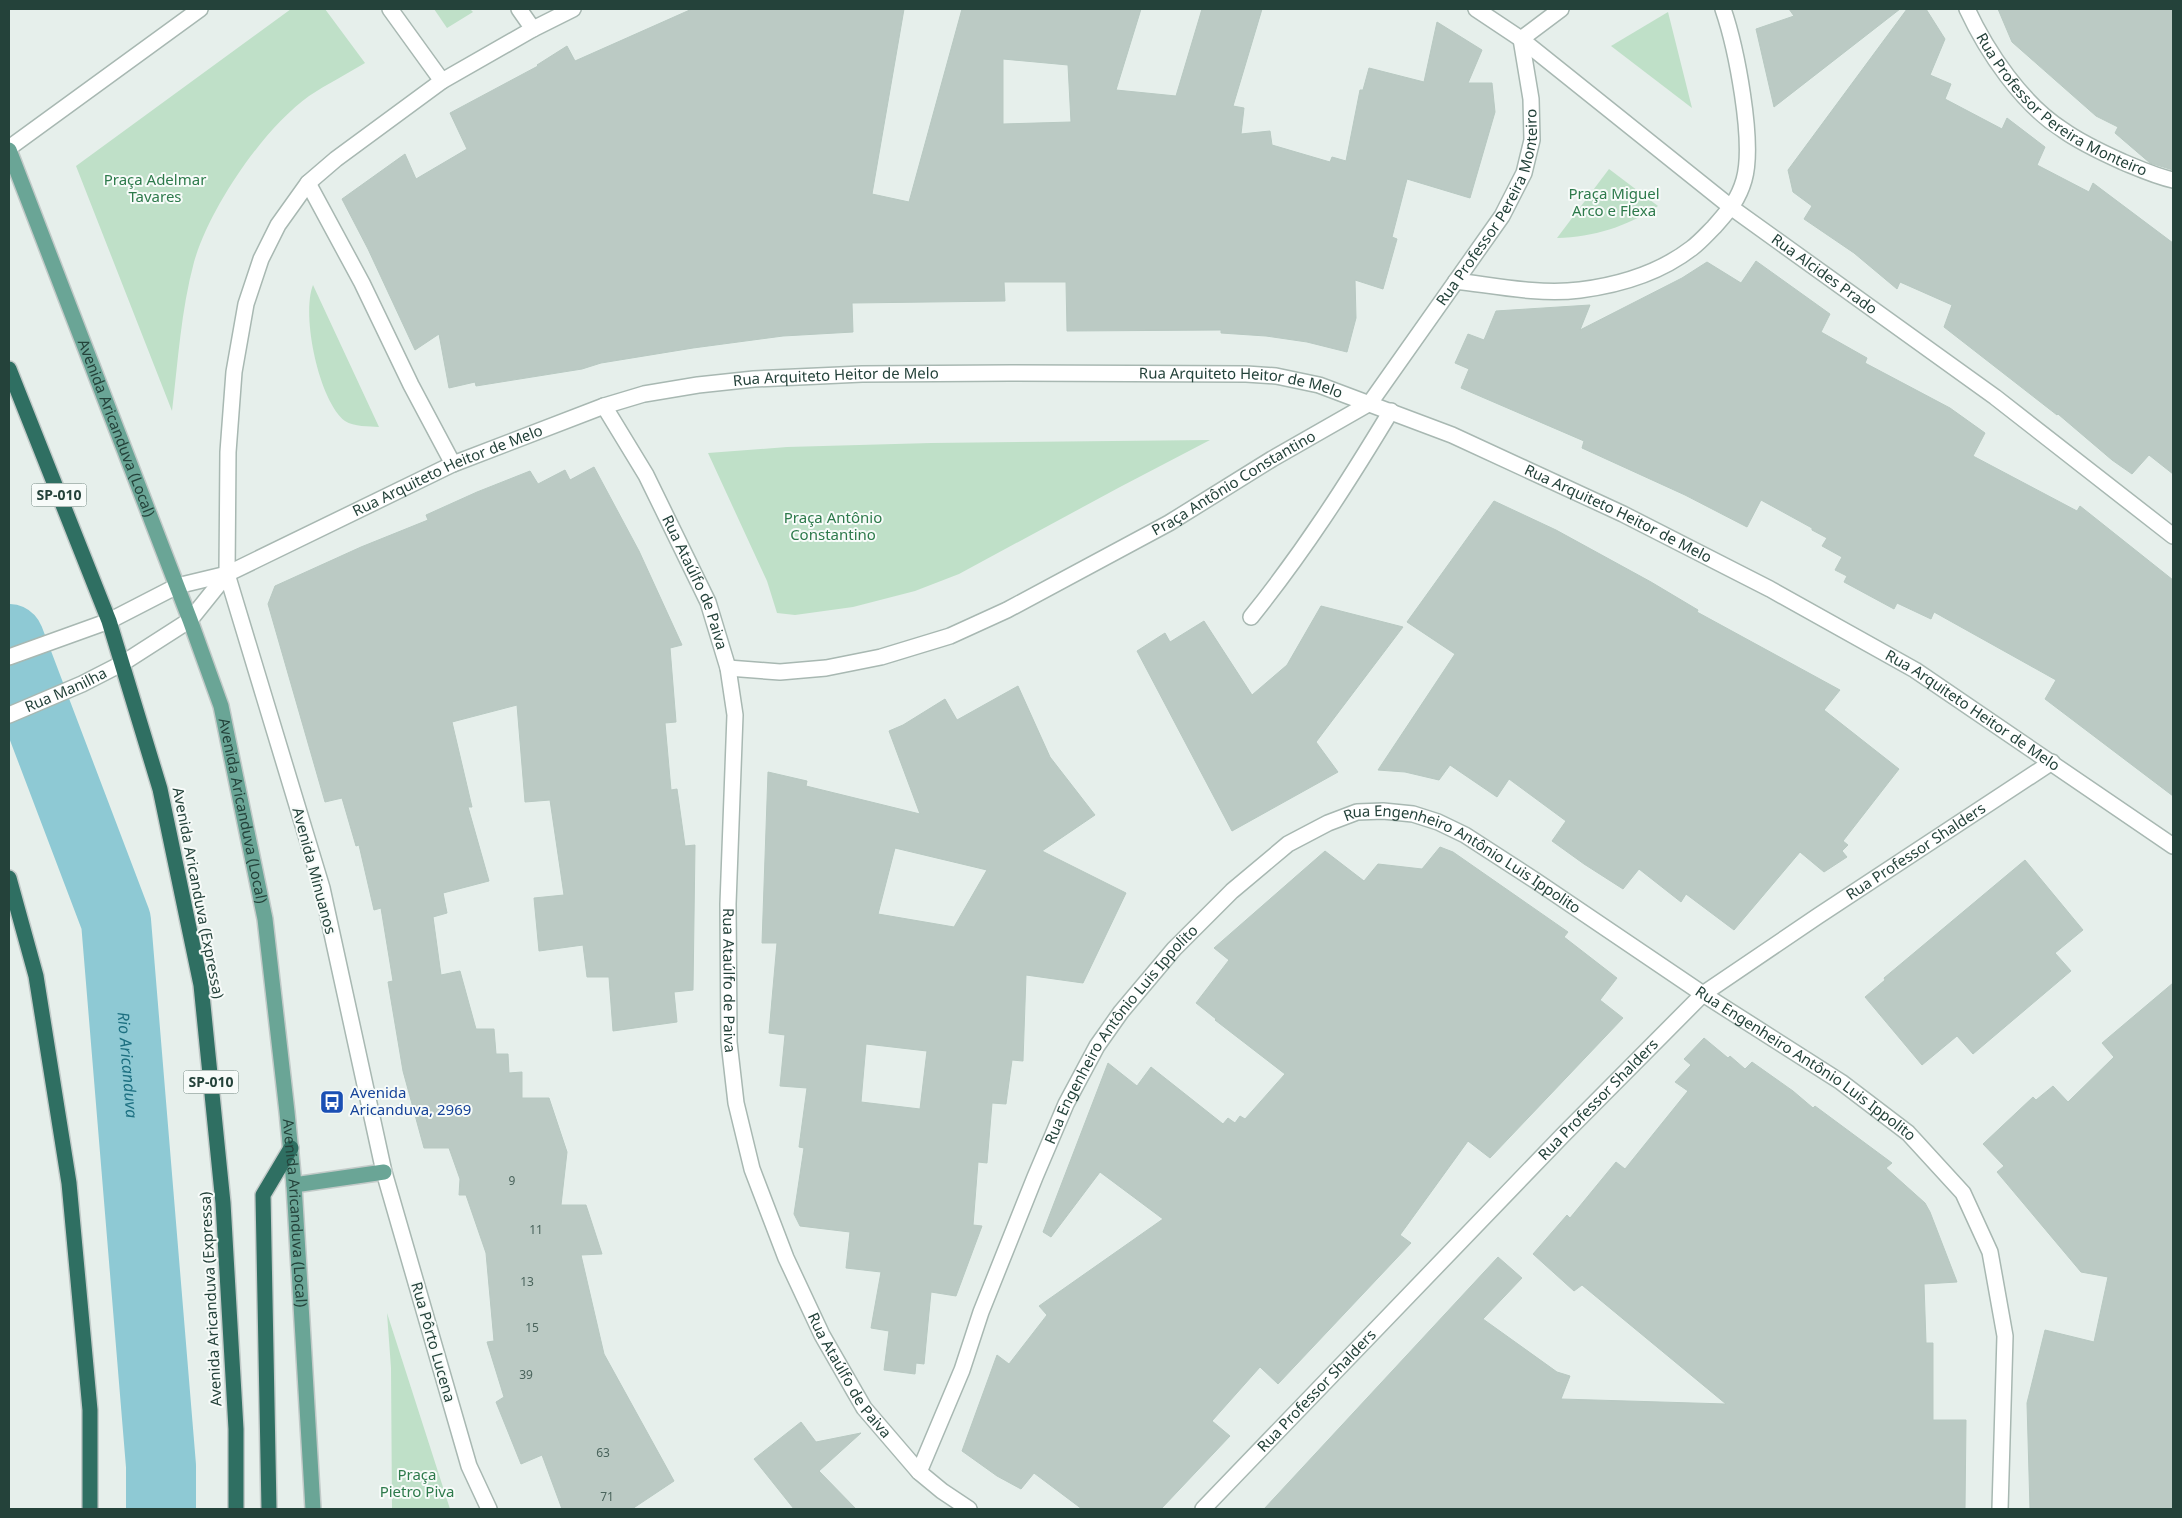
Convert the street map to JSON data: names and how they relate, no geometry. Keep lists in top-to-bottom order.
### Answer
{
  "streets": {
    "highway": ["SP-010", "Avenida Aricanduva (Expressa)"],
    "main road": ["Avenida Aricanduva (Local)"],
    "street": [
      "Rua Professor Pereira Monteiro",
      "Rua Alcides Prado",
      "Rua Arquiteto Heitor de Melo",
      "Praça Antônio Constantino",
      "Rua Ataúlfo de Paiva",
      "Rua Manilha",
      "Rua Professor Shalders",
      "Rua Engenheiro Antônio Luis Ippolito",
      "Avenida Minuanos",
      "Rua Pôrto Lucena"
    ]
  },
  "crossings": [
    ["Rua Professor Pereira Monteiro", "Rua Alcides Prado"],
    ["Rua Professor Pereira Monteiro", "Rua Arquiteto Heitor de Melo"],
    ["Rua Professor Pereira Monteiro", "Praça Antônio Constantino"],
    ["Rua Arquiteto Heitor de Melo", "Avenida Aricanduva (Local)"],
    ["Rua Arquiteto Heitor de Melo", "Praça Antônio Constantino"],
    ["Rua Arquiteto Heitor de Melo", "Rua Ataúlfo de Paiva"],
    ["Rua Arquiteto Heitor de Melo", "Rua Manilha"],
    ["Rua Arquiteto Heitor de Melo", "Rua Professor Shalders"],
    ["Rua Arquiteto Heitor de Melo", "Avenida Minuanos"],
    ["Rua Arquiteto Heitor de Melo", "Avenida Aricanduva (Expressa)"],
    ["Praça Antônio Constantino", "Rua Ataúlfo de Paiva"],
    ["Rua Ataúlfo de Paiva", "Rua Engenheiro Antônio Luis Ippolito"],
    ["Rua Manilha", "Avenida Aricanduva (Expressa)"],
    ["Rua Professor Shalders", "Rua Engenheiro Antônio Luis Ippolito"],
    ["Avenida Minuanos", "Rua Pôrto Lucena"]
  ],
  "water": ["Rio Aricanduva"],
  "parks": [
    "Praça Adelmar Tavares",
    "Praça Miguel Arco e Flexa",
    "Praça Antônio Constantino",
    "Praça Pietro Piva"
  ],
  "places": {
    "bus stop": ["Avenida Aricanduva, 2969"]
  },
  "house_numbers": [
    "9",
    "11",
    "13",
    "15",
    "39",
    "63",
    "71"
  ]
}
